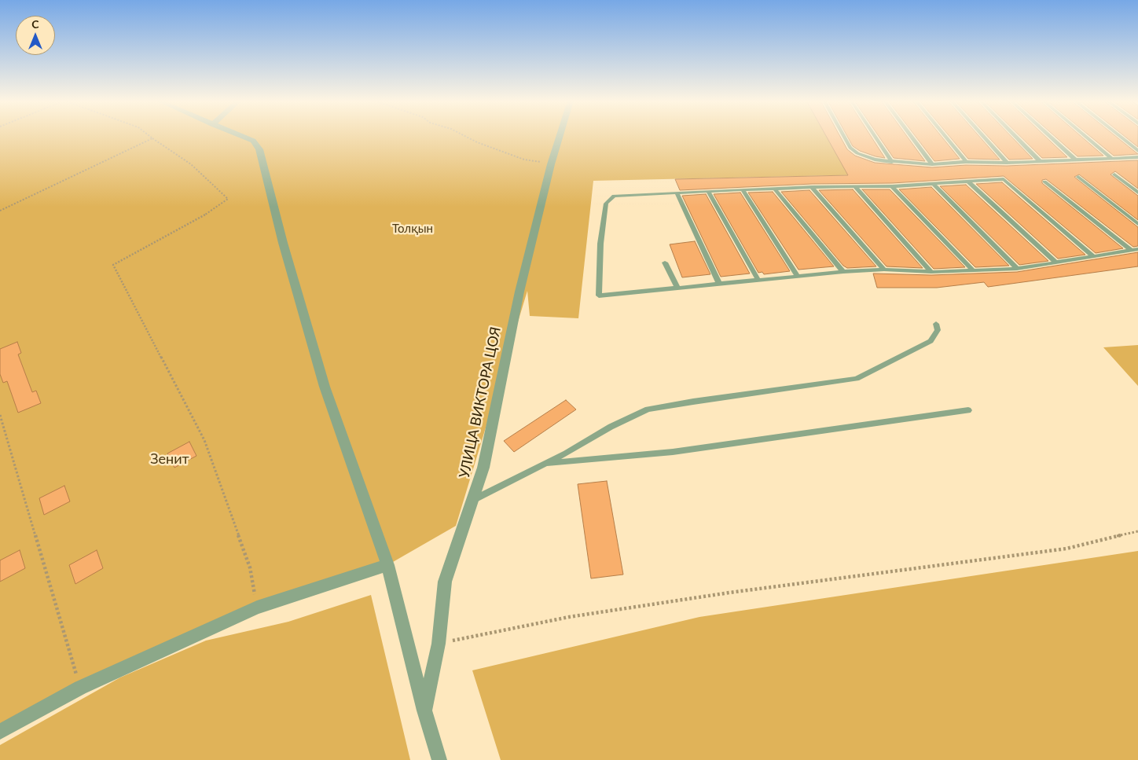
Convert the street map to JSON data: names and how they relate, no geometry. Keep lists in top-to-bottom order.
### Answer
{
  "streets": {
    "street": ["УЛИЦА ВИКТОРА ЦОЯ"]
  },
  "parks": ["Толқын", "Зенит"],
  "north": "top"
}
